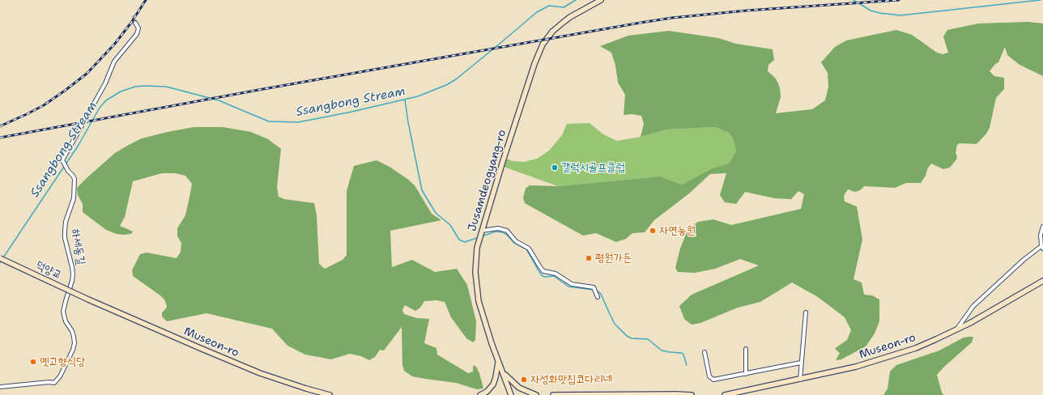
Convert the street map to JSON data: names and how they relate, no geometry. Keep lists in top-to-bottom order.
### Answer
{
  "streets": {
    "street": [
      "Jusamdeogyang-ro",
      "하세동길",
      "덕양교",
      "Museon-ro"
    ]
  },
  "crossings": [
    ["덕양교", "Museon-ro"]
  ],
  "water": ["Ssangbong Stream"],
  "places": [
    "갤럭시골프클럽",
    "자연농원",
    "평원가든",
    "옛고향식당",
    "자성화맛집코다리네"
  ]
}
